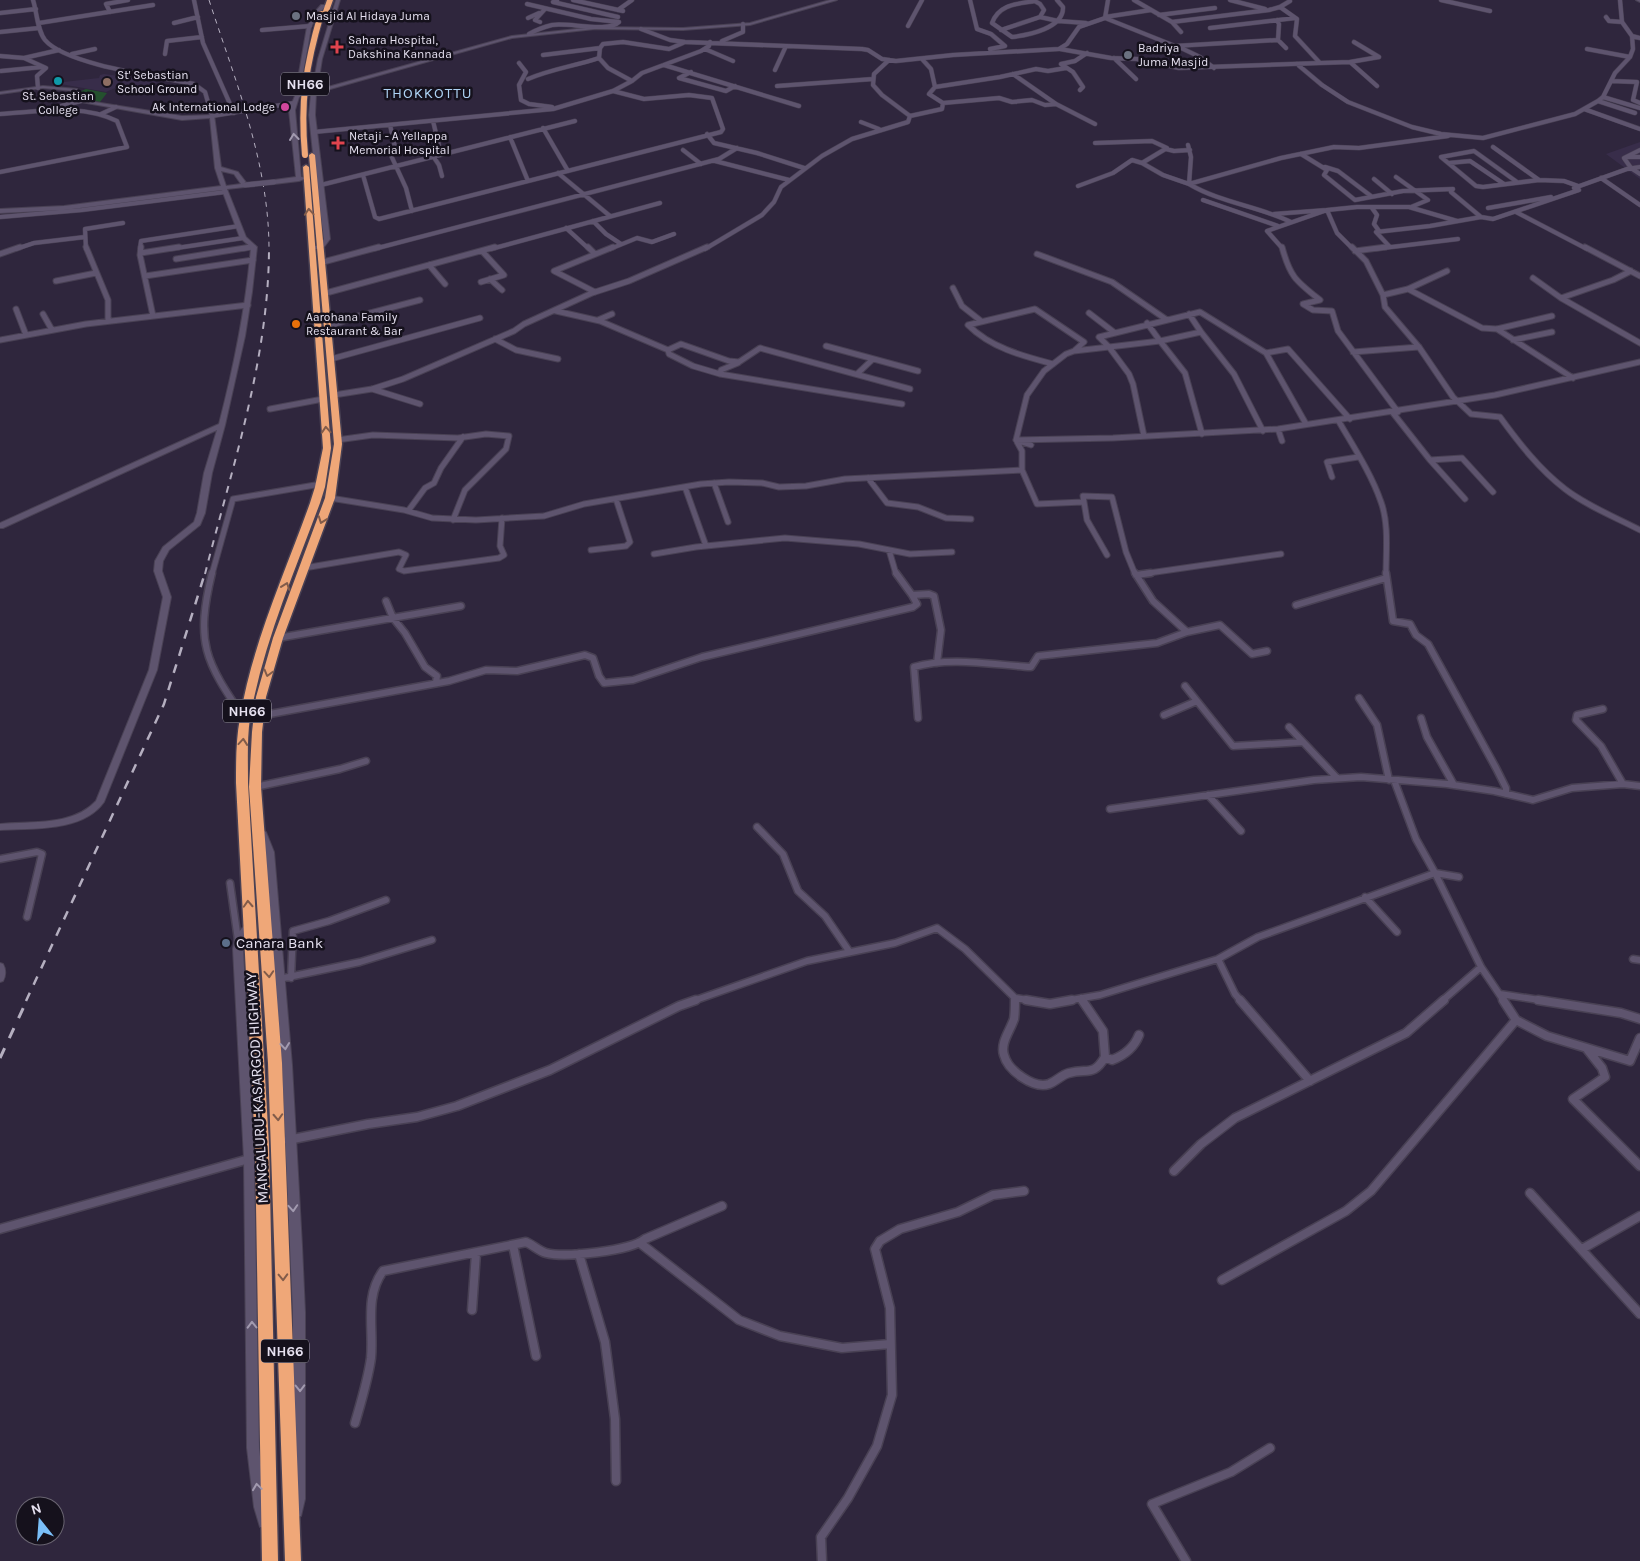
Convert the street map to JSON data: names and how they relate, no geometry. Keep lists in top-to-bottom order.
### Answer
{
  "streets": {
    "highway": ["NH66", "MANGALURU-KASARGOD HIGHWAY"]
  },
  "districts": ["THOKKOTTU"],
  "places": {
    "other": [
      "Masjid Al Hidaya Juma",
      "Badriya Juma Masjid",
      "St. Sebastian College",
      "St' Sebastian School Ground",
      "Ak International Lodge",
      "Aarohana Family Restaurant & Bar",
      "Canara Bank"
    ],
    "health": ["Sahara Hospital, Dakshina Kannada", "Netaji - A Yellappa Memorial Hospital"]
  },
  "north": "top"
}
